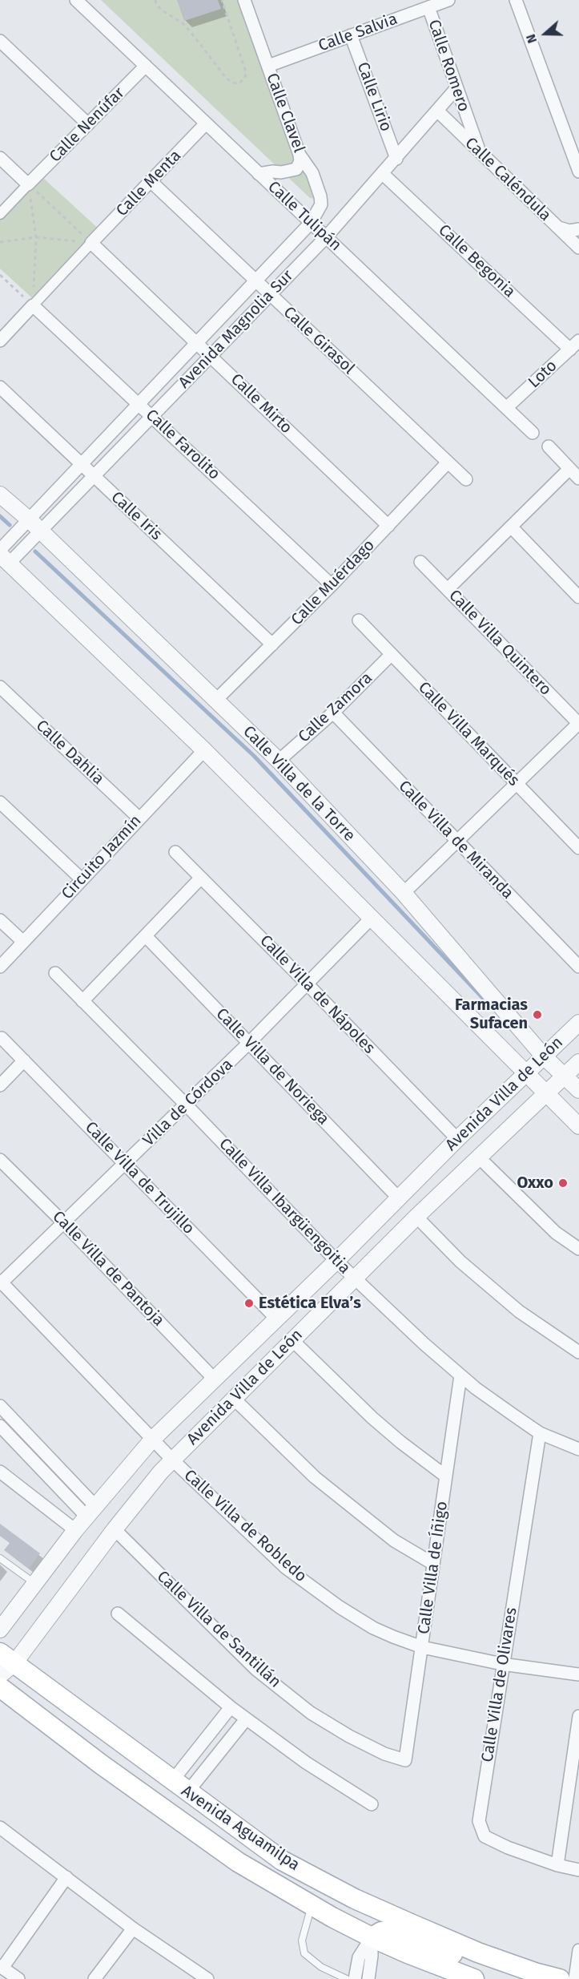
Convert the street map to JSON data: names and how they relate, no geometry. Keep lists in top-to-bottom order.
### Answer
{
  "streets": {
    "main road": ["Avenida Aguamilpa"],
    "street": [
      "Calle Salvia",
      "Calle Romero",
      "Calle Lirio",
      "Calle Clavel",
      "Calle Nenúfar",
      "Calle Caléndula",
      "Calle Menta",
      "Calle Tulipán",
      "Calle Begonia",
      "Avenida Magnolia Sur",
      "Calle Girasol",
      "Loto",
      "Calle Mirto",
      "Calle Farolito",
      "Calle Iris",
      "Calle Muérdago",
      "Calle Villa Quintero",
      "Calle Zamora",
      "Calle Villa Marqués",
      "Calle Dahlia",
      "Calle Villa de la Torre",
      "Calle Villa de Miranda",
      "Circuito Jazmín",
      "Calle Villa de Nápoles",
      "Calle Villa de Noriega",
      "Avenida Villa de León",
      "Villa de Córdova",
      "Calle Villa de Trujillo",
      "Calle Villa Ibargüengoitia",
      "Calle Villa de Pantoja",
      "Calle Villa de Robledo",
      "Calle Villa de Íñigo",
      "Calle Villa de Santillán",
      "Calle Villa de Olivares"
    ]
  },
  "crossings": [
    ["Calle Salvia", "Calle Romero"],
    ["Calle Salvia", "Calle Lirio"],
    ["Calle Salvia", "Calle Clavel"],
    ["Calle Romero", "Calle Caléndula"],
    ["Calle Romero", "Avenida Magnolia Sur"],
    ["Calle Lirio", "Avenida Magnolia Sur"],
    ["Calle Clavel", "Calle Tulipán"],
    ["Calle Clavel", "Avenida Magnolia Sur"],
    ["Calle Nenúfar", "Calle Tulipán"],
    ["Calle Caléndula", "Avenida Magnolia Sur"],
    ["Calle Menta", "Calle Tulipán"],
    ["Calle Menta", "Calle Girasol"],
    ["Calle Menta", "Calle Mirto"],
    ["Calle Tulipán", "Avenida Magnolia Sur"],
    ["Calle Tulipán", "Loto"],
    ["Calle Begonia", "Avenida Magnolia Sur"],
    ["Calle Begonia", "Loto"],
    ["Avenida Magnolia Sur", "Calle Girasol"],
    ["Avenida Magnolia Sur", "Calle Mirto"],
    ["Avenida Magnolia Sur", "Calle Farolito"],
    ["Avenida Magnolia Sur", "Calle Iris"],
    ["Avenida Magnolia Sur", "Calle Villa de la Torre"],
    ["Calle Girasol", "Calle Muérdago"],
    ["Calle Mirto", "Calle Muérdago"],
    ["Calle Farolito", "Calle Muérdago"],
    ["Calle Iris", "Calle Muérdago"],
    ["Calle Muérdago", "Calle Villa de la Torre"],
    ["Calle Zamora", "Calle Villa Marqués"],
    ["Calle Zamora", "Calle Villa de la Torre"],
    ["Calle Zamora", "Calle Villa de Miranda"],
    ["Calle Dahlia", "Circuito Jazmín"],
    ["Calle Villa de la Torre", "Avenida Villa de León"],
    ["Calle Villa de Nápoles", "Avenida Villa de León"],
    ["Calle Villa de Nápoles", "Villa de Córdova"],
    ["Calle Villa de Noriega", "Avenida Villa de León"],
    ["Calle Villa de Noriega", "Villa de Córdova"],
    ["Avenida Villa de León", "Calle Villa de Trujillo"],
    ["Avenida Villa de León", "Calle Villa Ibargüengoitia"],
    ["Avenida Villa de León", "Calle Villa de Pantoja"],
    ["Avenida Villa de León", "Calle Villa de Robledo"],
    ["Avenida Villa de León", "Calle Villa de Santillán"],
    ["Avenida Villa de León", "Avenida Aguamilpa"],
    ["Villa de Córdova", "Calle Villa de Trujillo"],
    ["Villa de Córdova", "Calle Villa Ibargüengoitia"],
    ["Villa de Córdova", "Calle Villa de Pantoja"],
    ["Villa de Córdova", "Calle Villa de Robledo"],
    ["Calle Villa Ibargüengoitia", "Calle Villa de Íñigo"],
    ["Calle Villa Ibargüengoitia", "Calle Villa de Olivares"],
    ["Calle Villa de Robledo", "Calle Villa de Íñigo"],
    ["Calle Villa de Robledo", "Calle Villa de Olivares"],
    ["Calle Villa de Íñigo", "Calle Villa de Santillán"]
  ],
  "places": ["Farmacias Sufacen", "Oxxo", "Estética Elva’s"],
  "north": "left"
}
